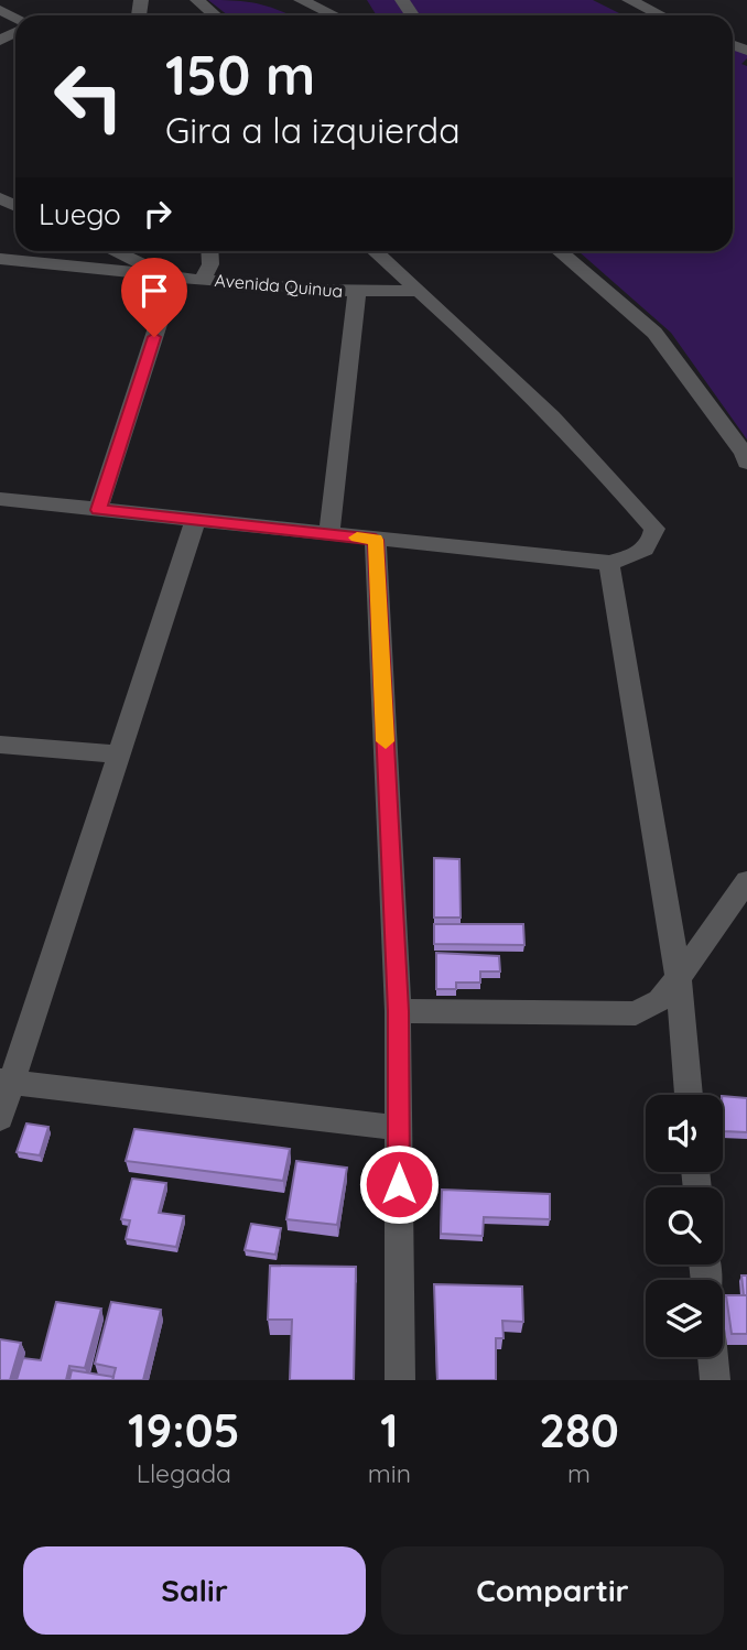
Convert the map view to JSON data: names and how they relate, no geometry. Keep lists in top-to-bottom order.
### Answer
{
  "streets": {
    "street": ["Avenida Quinua"]
  },
  "page": {
    "turn": ["150 m", "Gira a la izquierda"],
    "then": "Luego",
    "eta": [
      "19:05",
      "Llegada",
      "1",
      "min",
      "280",
      "m"
    ],
    "buttons": ["Salir", "Compartir"]
  }
}
